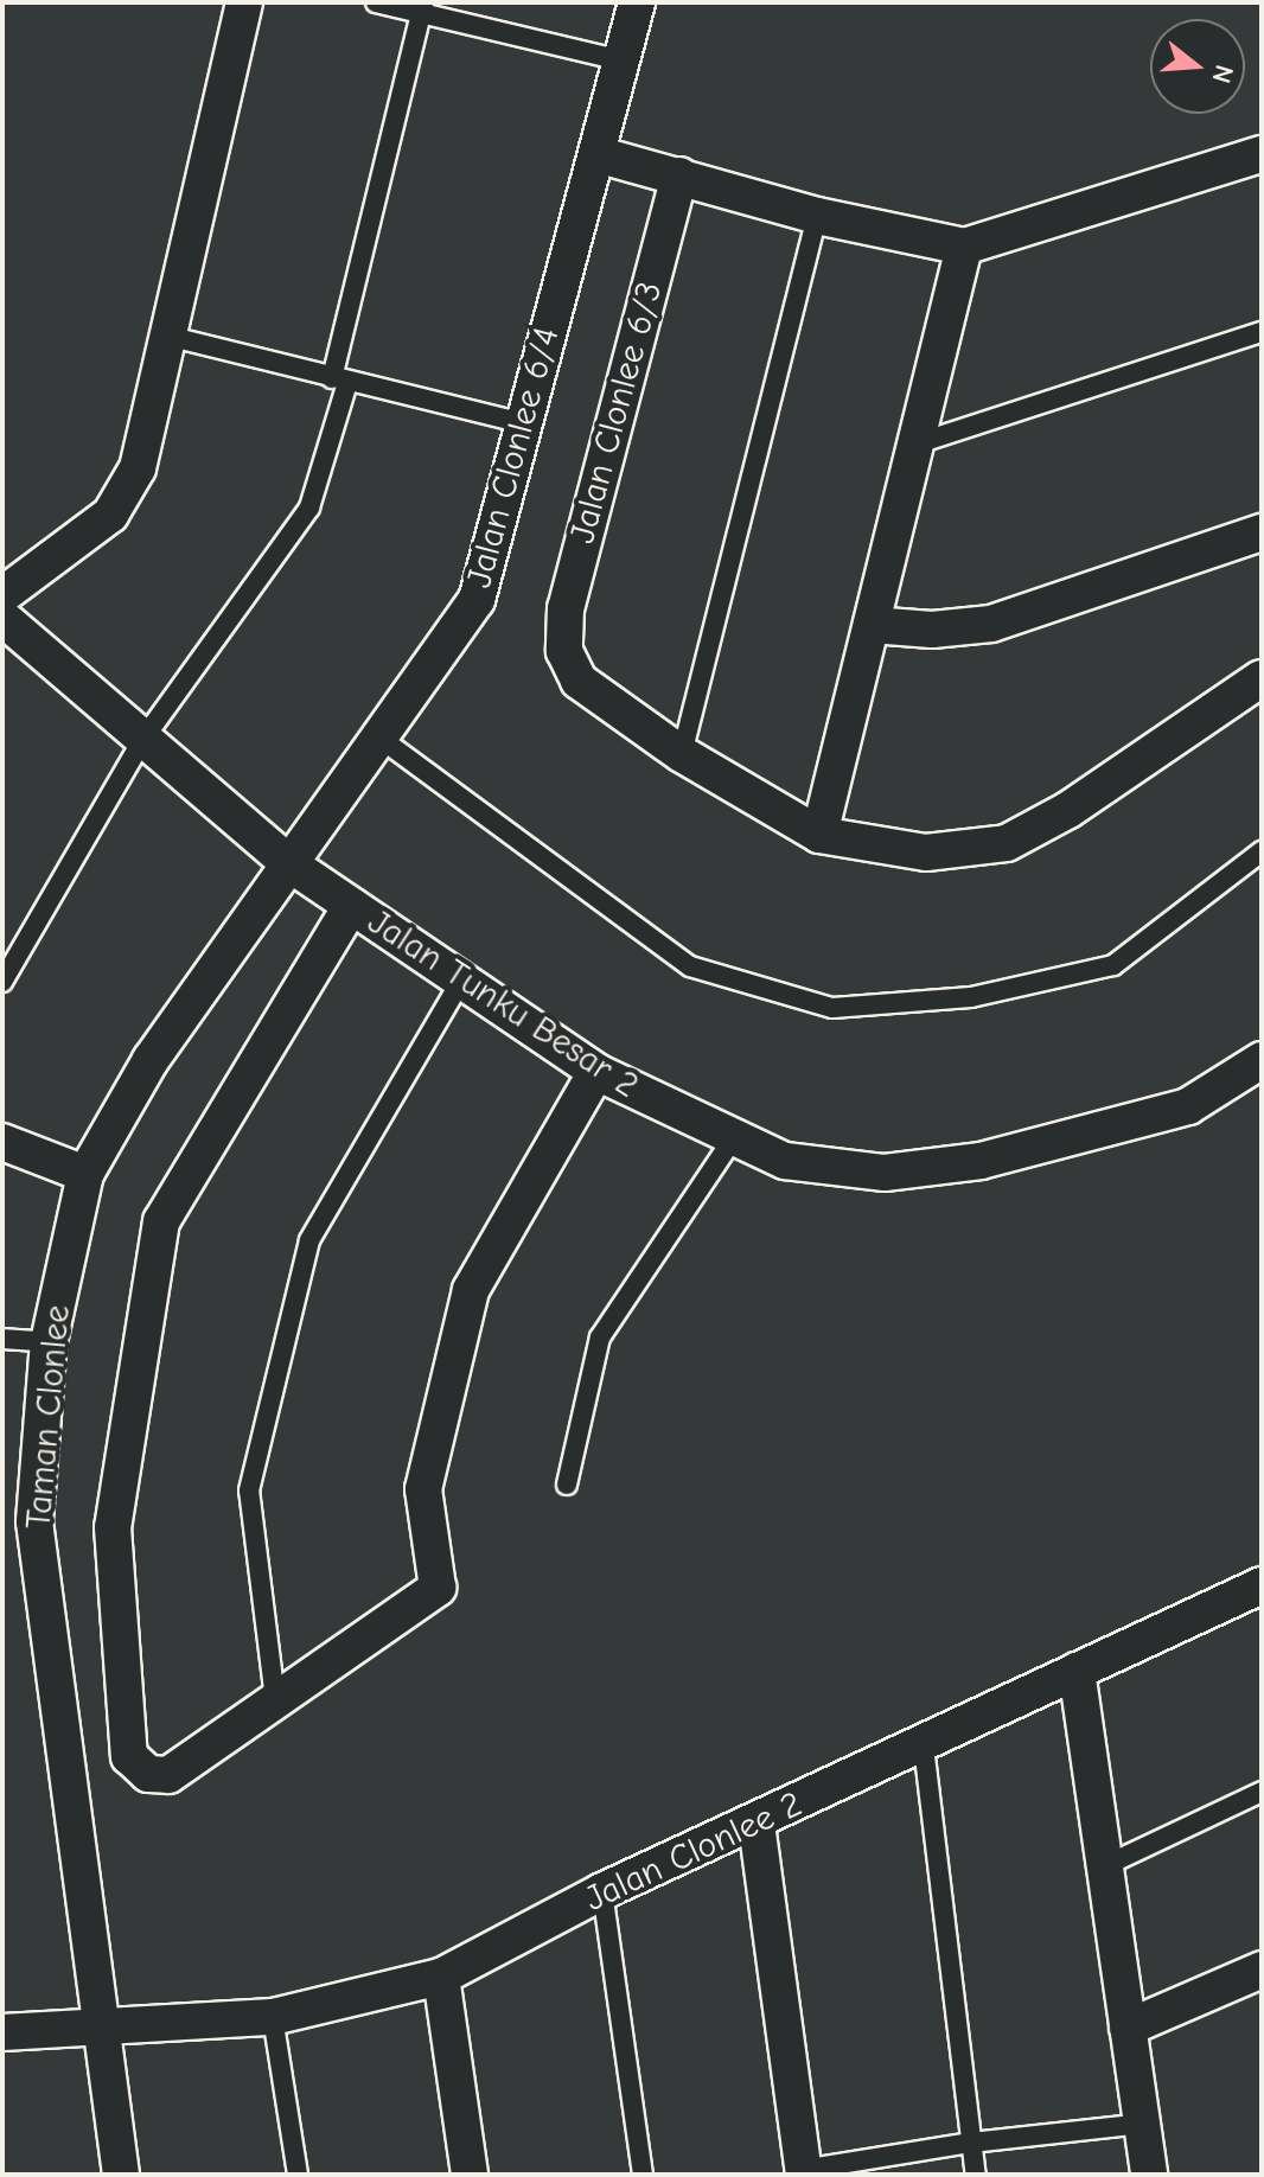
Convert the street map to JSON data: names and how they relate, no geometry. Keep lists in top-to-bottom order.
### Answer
{
  "streets": {
    "street": [
      "Jalan Clonlee 6/3",
      "Jalan Clonlee 6/4",
      "Jalan Tunku Besar 2",
      "Taman Clonlee",
      "Jalan Clonlee 2"
    ]
  },
  "crossings": [
    ["Jalan Clonlee 6/4", "Jalan Tunku Besar 2"],
    ["Jalan Clonlee 6/4", "Taman Clonlee"],
    ["Jalan Tunku Besar 2", "Taman Clonlee"],
    ["Taman Clonlee", "Jalan Clonlee 2"]
  ],
  "north": "right"
}
